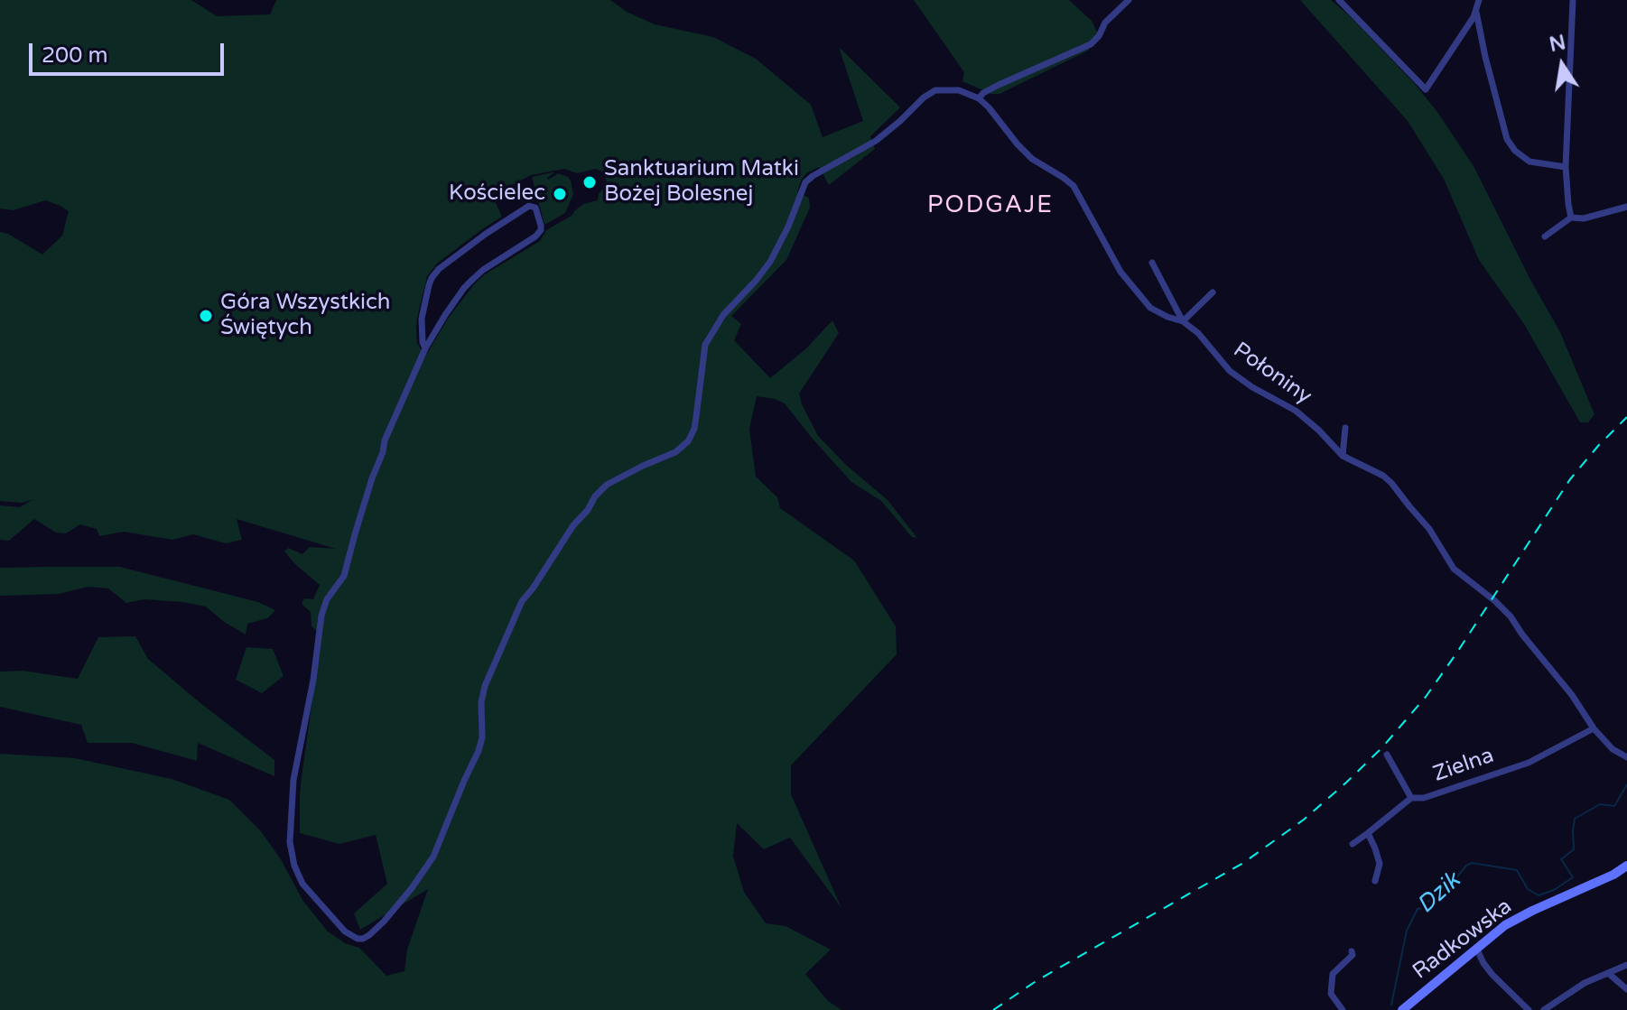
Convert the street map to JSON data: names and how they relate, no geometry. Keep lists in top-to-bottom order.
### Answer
{
  "streets": {
    "street": ["Połoniny", "Zielna", "Radkowska"]
  },
  "crossings": [
    ["Połoniny", "Zielna"]
  ],
  "districts": ["PODGAJE"],
  "water": ["Dzik"],
  "places": ["Sanktuarium Matki Bożej Bolesnej", "Kościelec", "Góra Wszystkich Świętych"],
  "scale_bar": "200 m",
  "north": "top"
}
